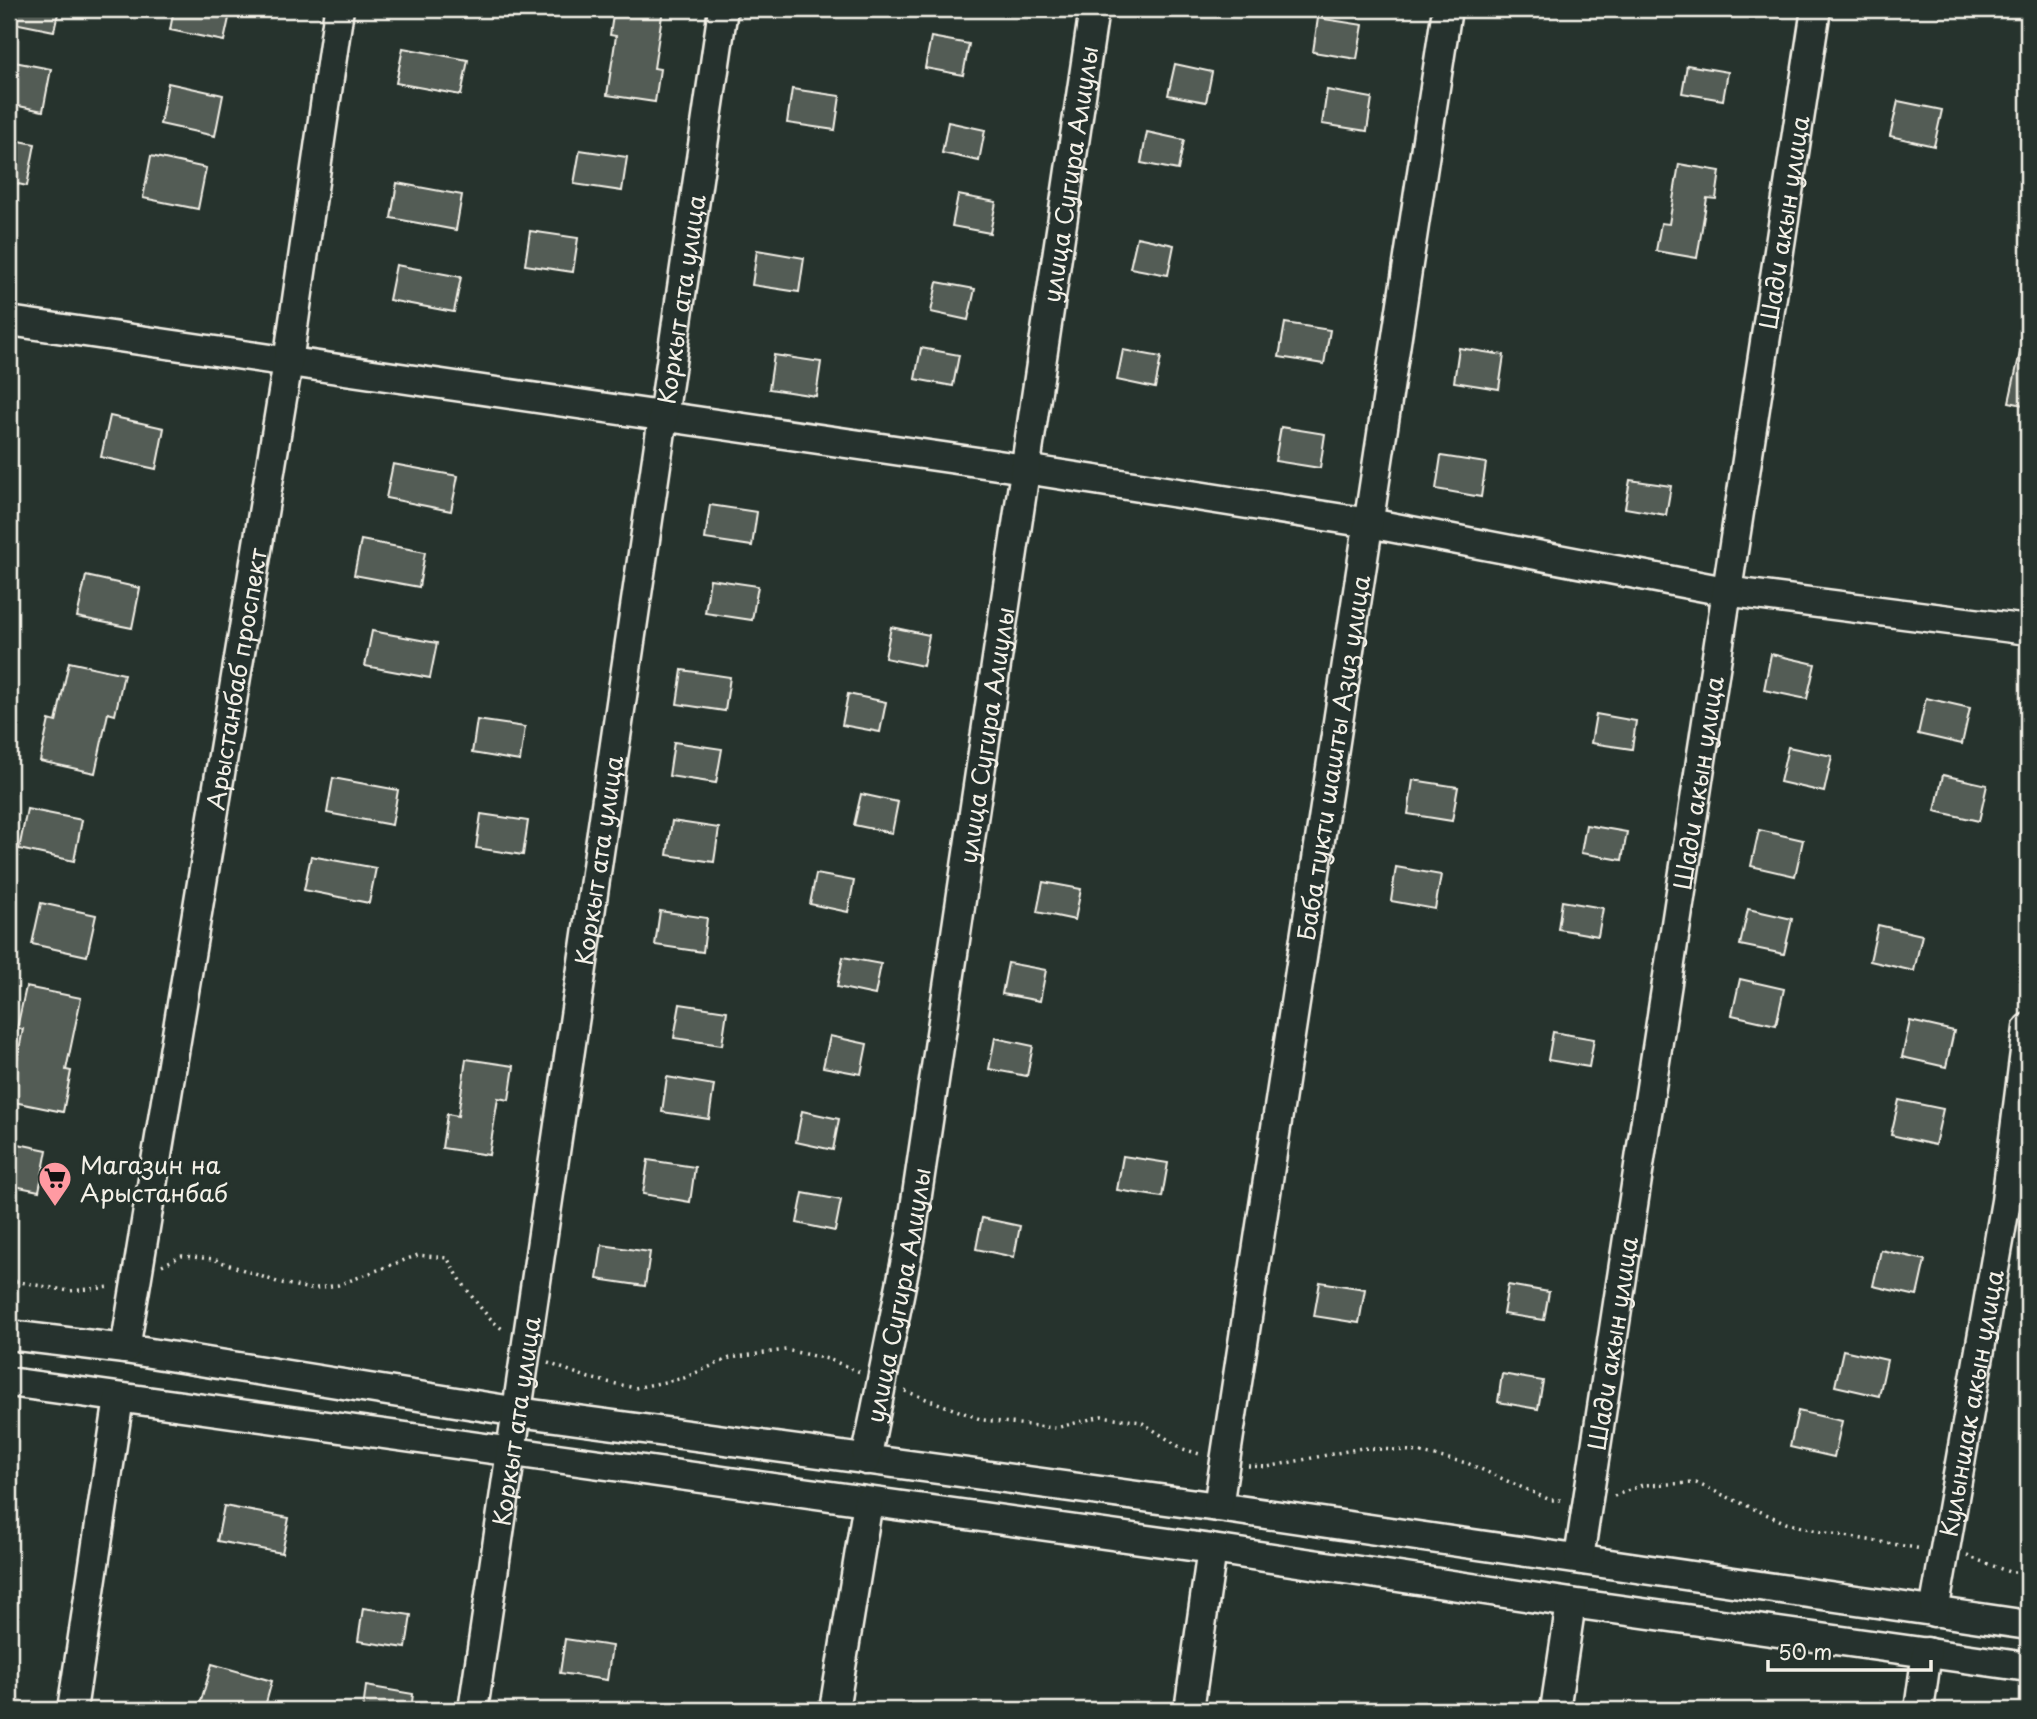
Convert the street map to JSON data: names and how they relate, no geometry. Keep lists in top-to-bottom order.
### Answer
{
  "streets": {
    "street": [
      "улица Сугира Алиулы",
      "Шади акын улица",
      "Коркыт ата улица",
      "Арыстанбаб проспект",
      "Баба тукти шашты Азиз улица",
      "Кулыншак акын улица"
    ]
  },
  "places": {
    "supermarket": ["Магазин на Арыстанбаб"]
  },
  "scale_bar": "50 m"
}
